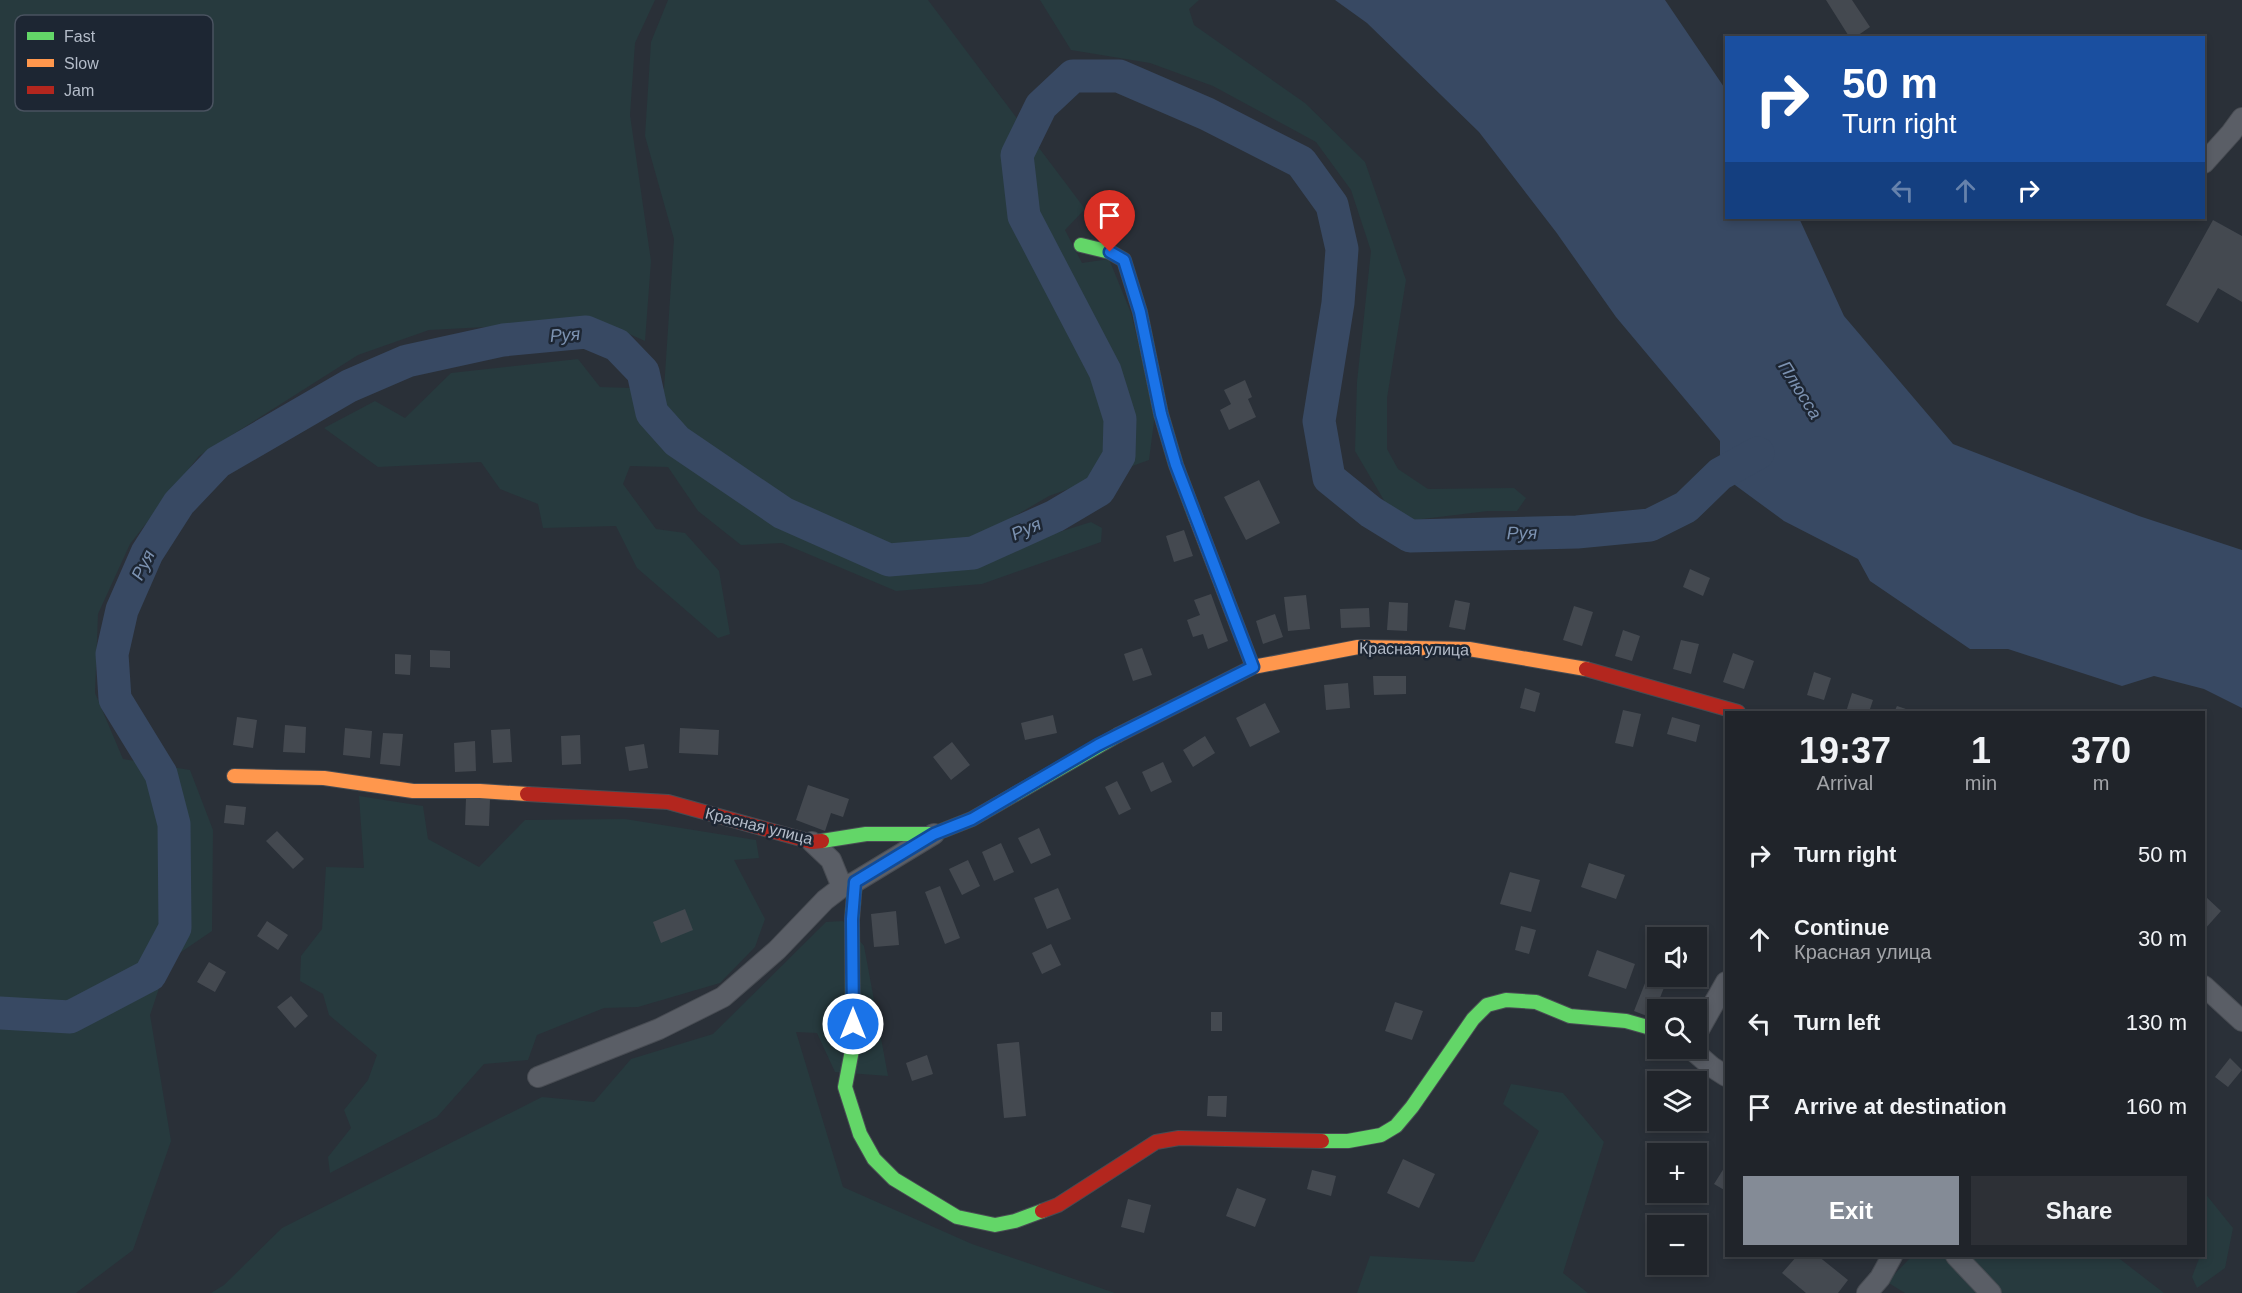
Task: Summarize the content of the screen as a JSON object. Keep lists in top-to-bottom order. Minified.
{"streets":{"street":["Красная улица"]},"water":["Руя","Плюсса"],"legend":["Fast","Slow","Jam"],"page":{"turn":["50 m","Turn right"],"eta":["19:37","Arrival","1","min","370","m"],"list":[{"name":"Turn right","value":"50 m"},{"name":"Continue","note":"Красная улица","value":"30 m"},{"name":"Turn left","value":"130 m"},{"name":"Arrive at destination","value":"160 m"}],"map_buttons":["+","−"],"buttons":["Exit","Share"]}}
